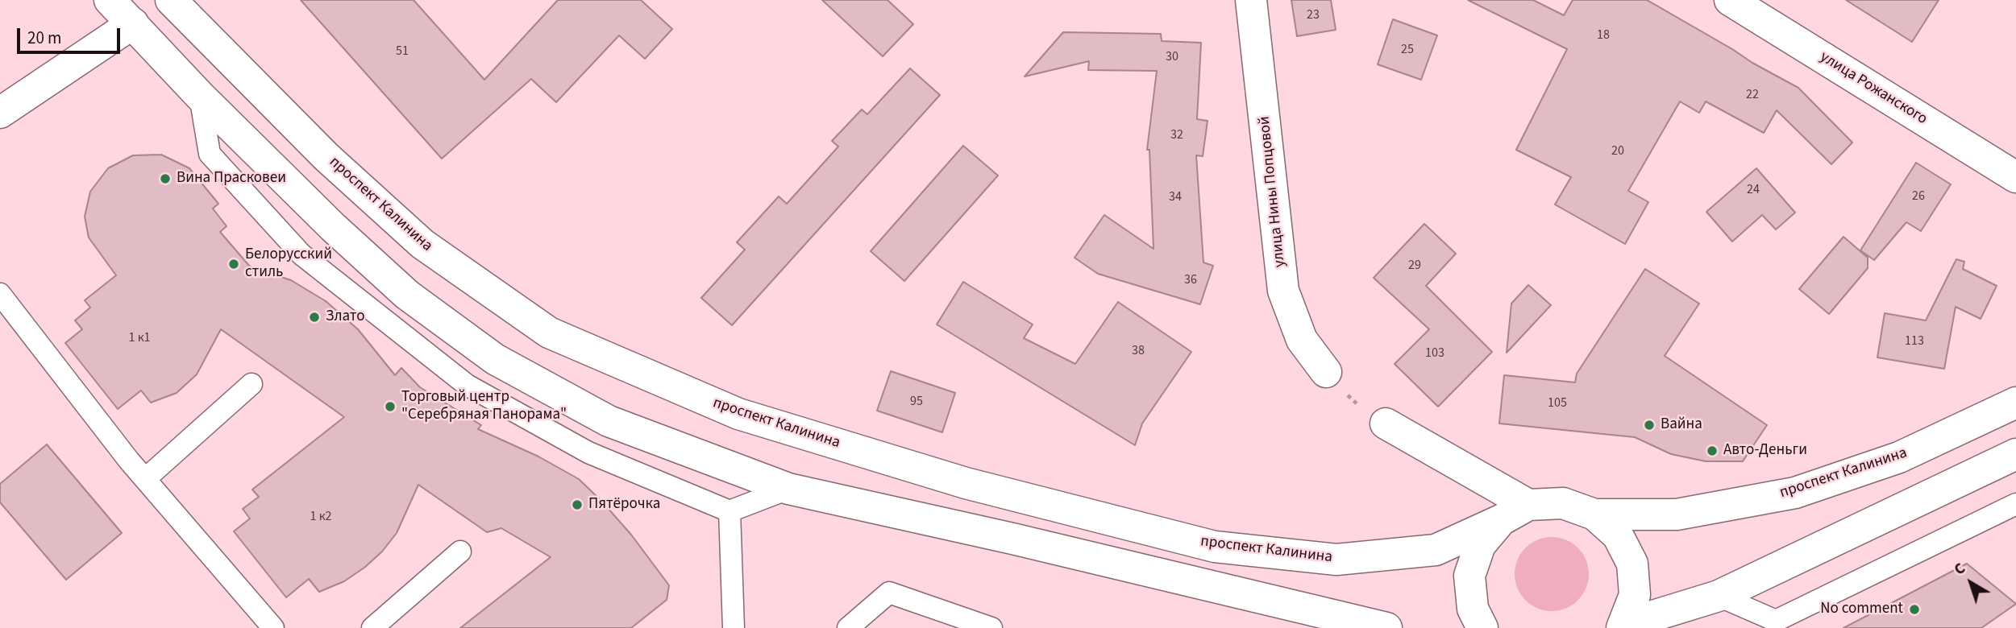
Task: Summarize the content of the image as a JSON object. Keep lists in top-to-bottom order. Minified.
{"streets":{"main road":["улица Рожанского","улица Нины Попцовой","проспект Калинина"]},"places":["Вина Прасковеи","Белорусский стиль","Злато","Торговый центр \"Серебряная Панорама\"","Вайна","Авто-Деньги","Пятёрочка","No comment"],"house_numbers":["23","18","25","51","30","22","32","20","24","26","34","29","36","1 к1","113","38","103","95","105","1 к2"],"scale_bar":"20 m","north":"top left"}
